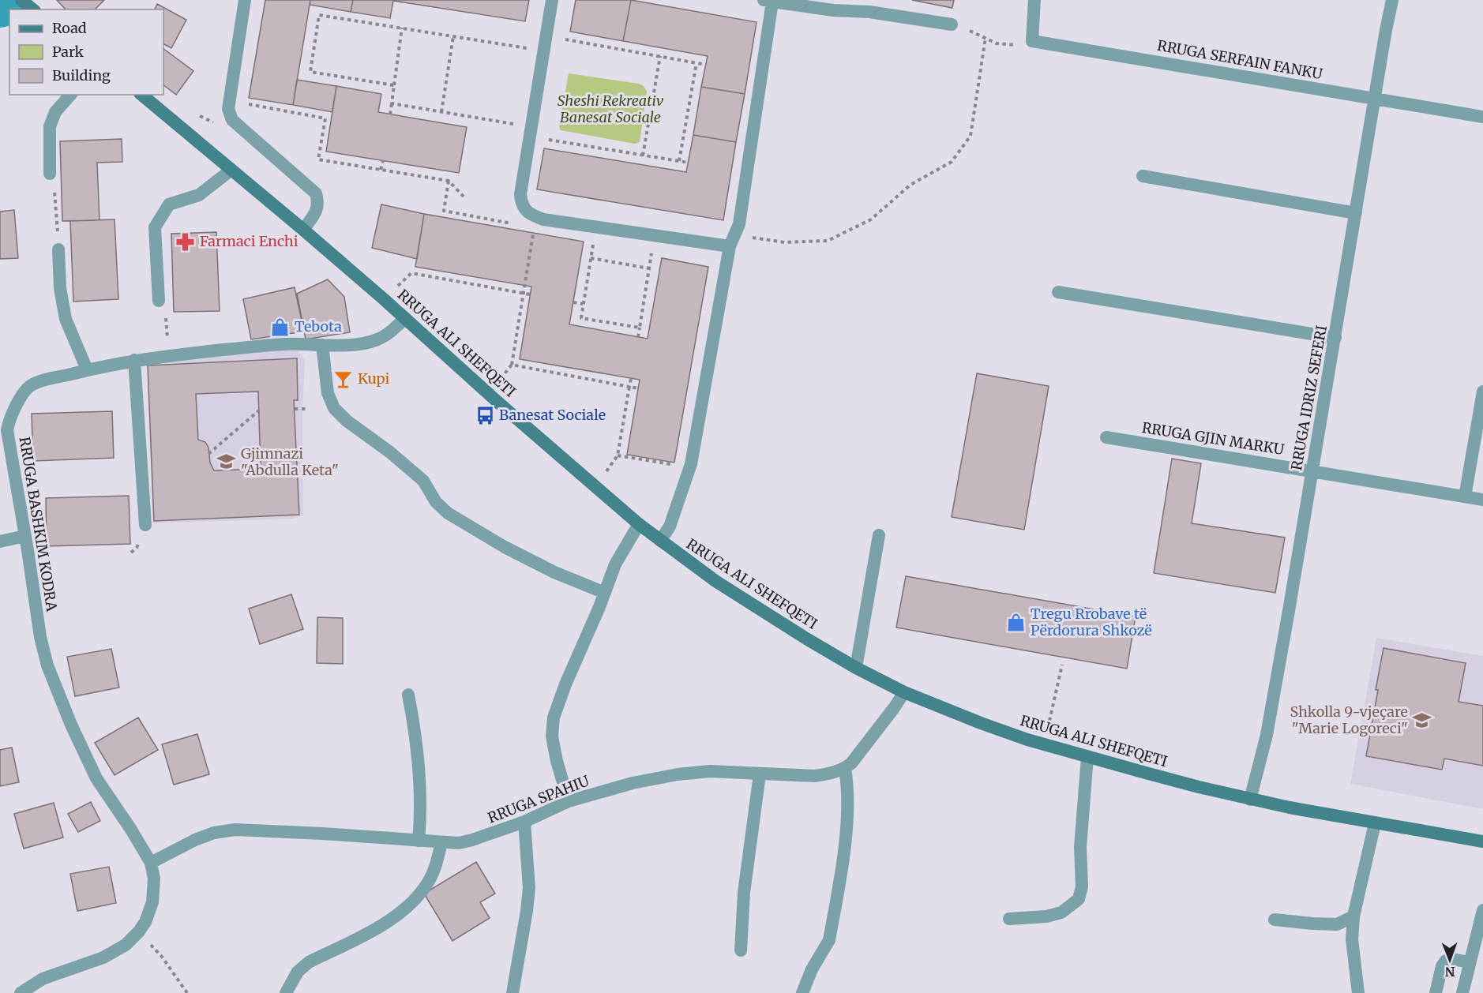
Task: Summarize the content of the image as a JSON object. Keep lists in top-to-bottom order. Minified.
{"streets":{"main road":["RRUGA ALI SHEFQETI"],"street":["RRUGA SERFAIN FANKU","RRUGA IDRIZ SEFERI","RRUGA GJIN MARKU","RRUGA BASHKIM KODRA","RRUGA SPAHIU"]},"crossings":[["RRUGA SERFAIN FANKU","RRUGA IDRIZ SEFERI"],["RRUGA ALI SHEFQETI","RRUGA IDRIZ SEFERI"],["RRUGA ALI SHEFQETI","RRUGA BASHKIM KODRA"],["RRUGA IDRIZ SEFERI","RRUGA GJIN MARKU"],["RRUGA BASHKIM KODRA","RRUGA SPAHIU"]],"parks":["Sheshi Rekreativ Banesat Sociale"],"places":{"pharmacy":["Farmaci Enchi"],"shop":["Tebota","Tregu Rrobave të Përdorura Shkozë"],"bar":["Kupi"],"bus stop":["Banesat Sociale"],"school or university":["Gjimnazi \"Abdulla Keta\"","Shkolla 9-vjeçare \"Marie Logoreci\""]},"legend":["Road","Park","Building"],"north":"bottom"}
